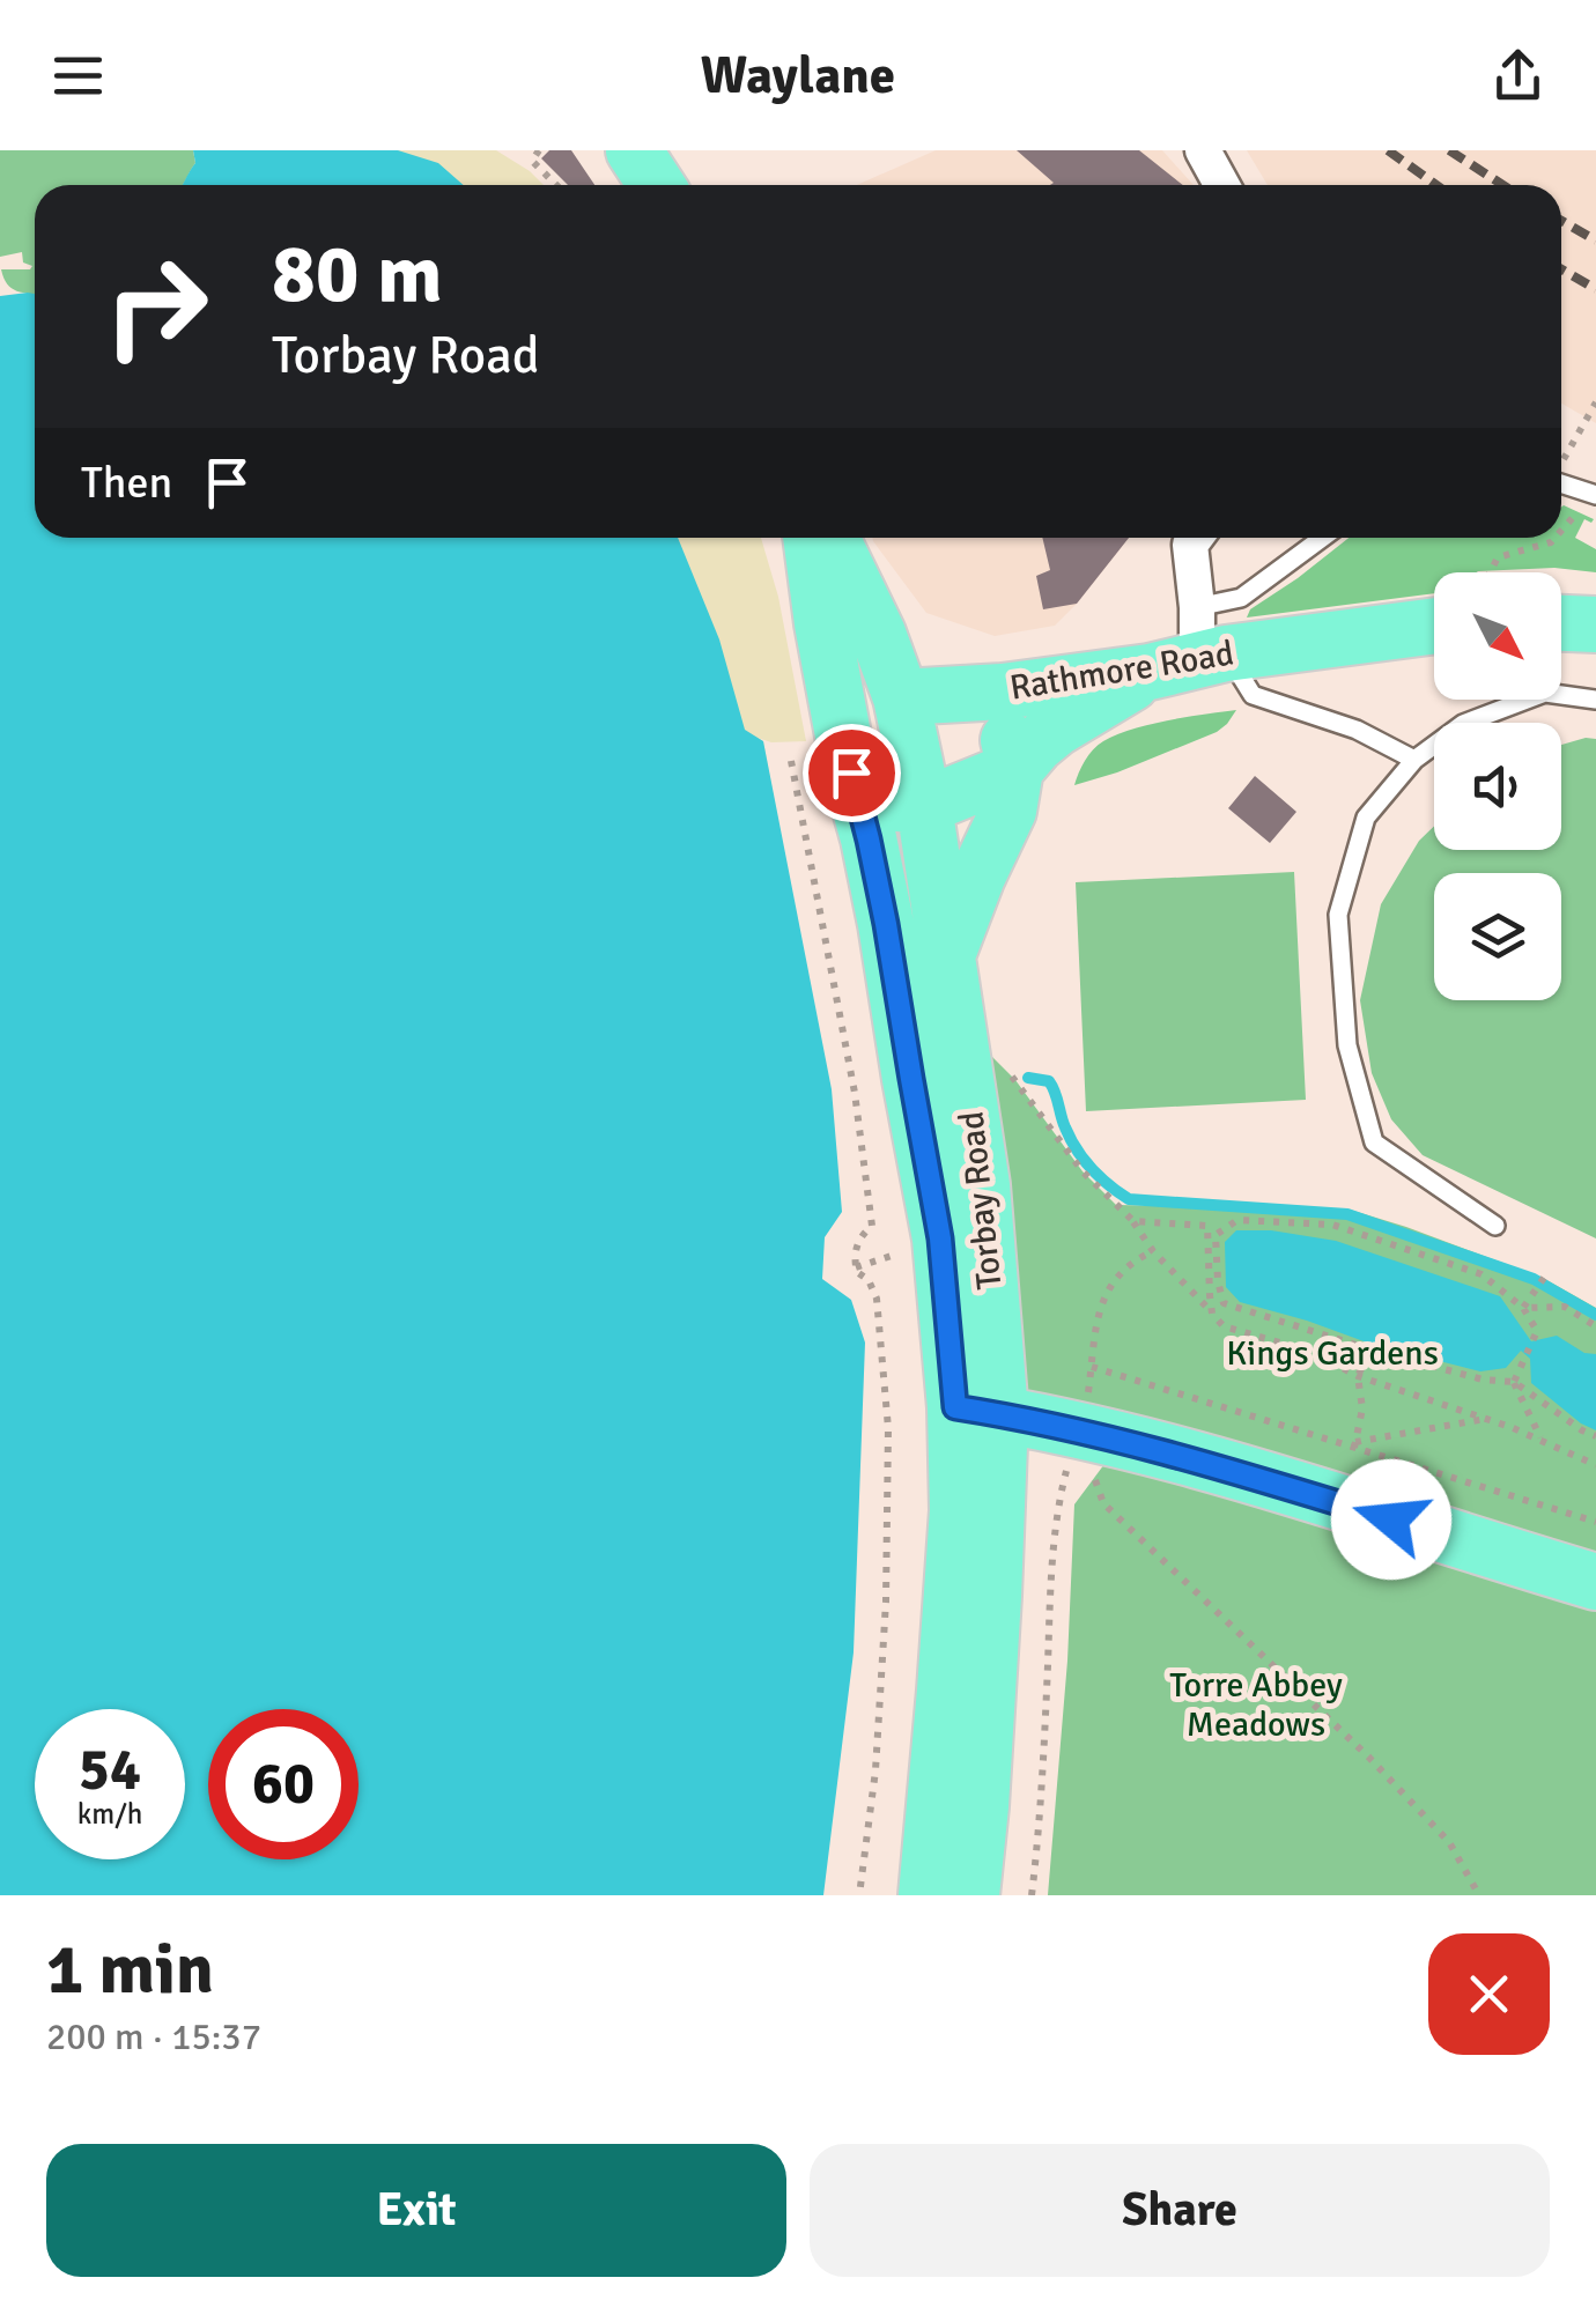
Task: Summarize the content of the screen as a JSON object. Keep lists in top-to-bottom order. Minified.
{"streets":{"main road":["Rathmore Road","Torbay Road"]},"crossings":[["Rathmore Road","Torbay Road"]],"parks":["Kings Gardens","Torre Abbey Meadows"],"north":"bottom right","page":{"header":"Waylane","turn":["80 m","Torbay Road"],"then":"Then","speed":"54 km/h","limit":"60","heading":["1 min","200 m · 15:37"],"buttons":["Exit","Share"]}}
